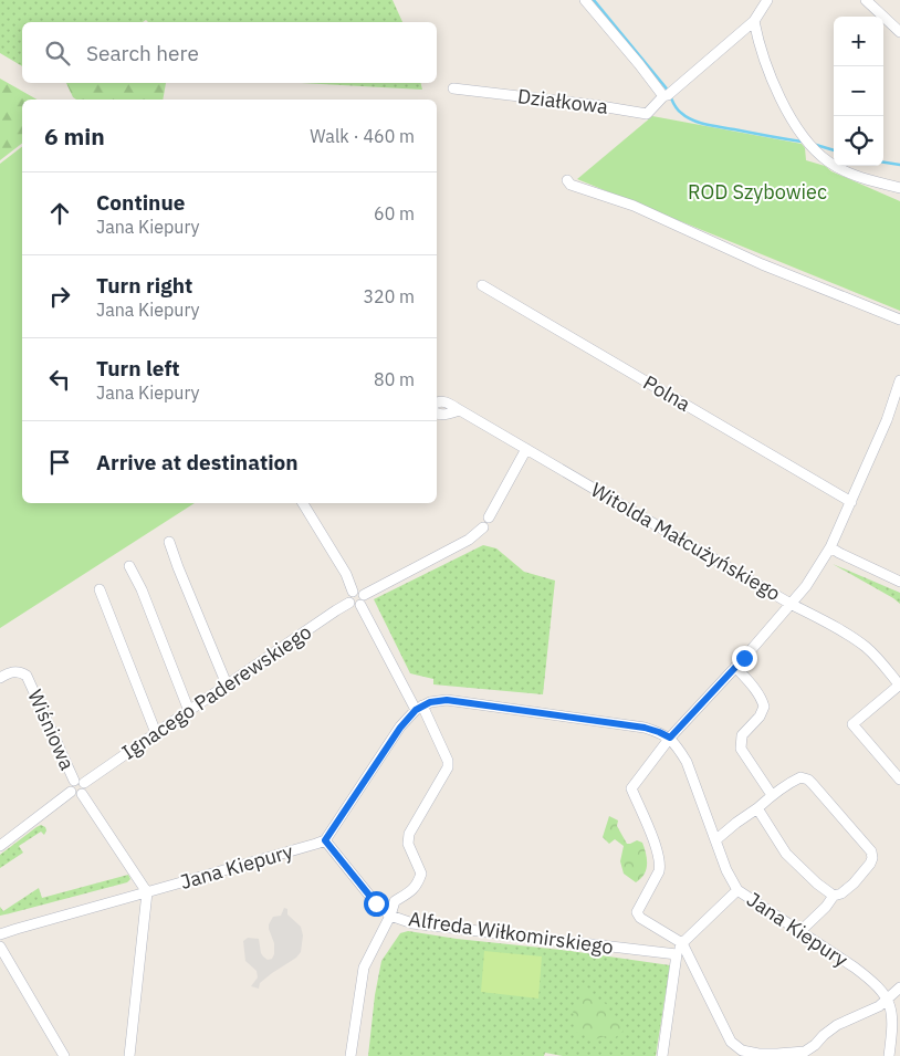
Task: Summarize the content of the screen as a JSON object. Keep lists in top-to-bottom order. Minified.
{"streets":{"street":["Działkowa","Polna","Witolda Małcużyńskiego","Ignacego Paderewskiego","Wiśniowa","Jana Kiepury","Alfreda Wiłkomirskiego"]},"crossings":[["Ignacego Paderewskiego","Wiśniowa"],["Wiśniowa","Jana Kiepury"]],"parks":["ROD Szybowiec"],"page":{"map_buttons":["+","−"],"search":"Search here","heading":["6 min","Walk · 460 m"],"list":[["Continue","Jana Kiepury","60 m"],["Turn right","Jana Kiepury","320 m"],["Turn left","Jana Kiepury","80 m"],"Arrive at destination"]}}
